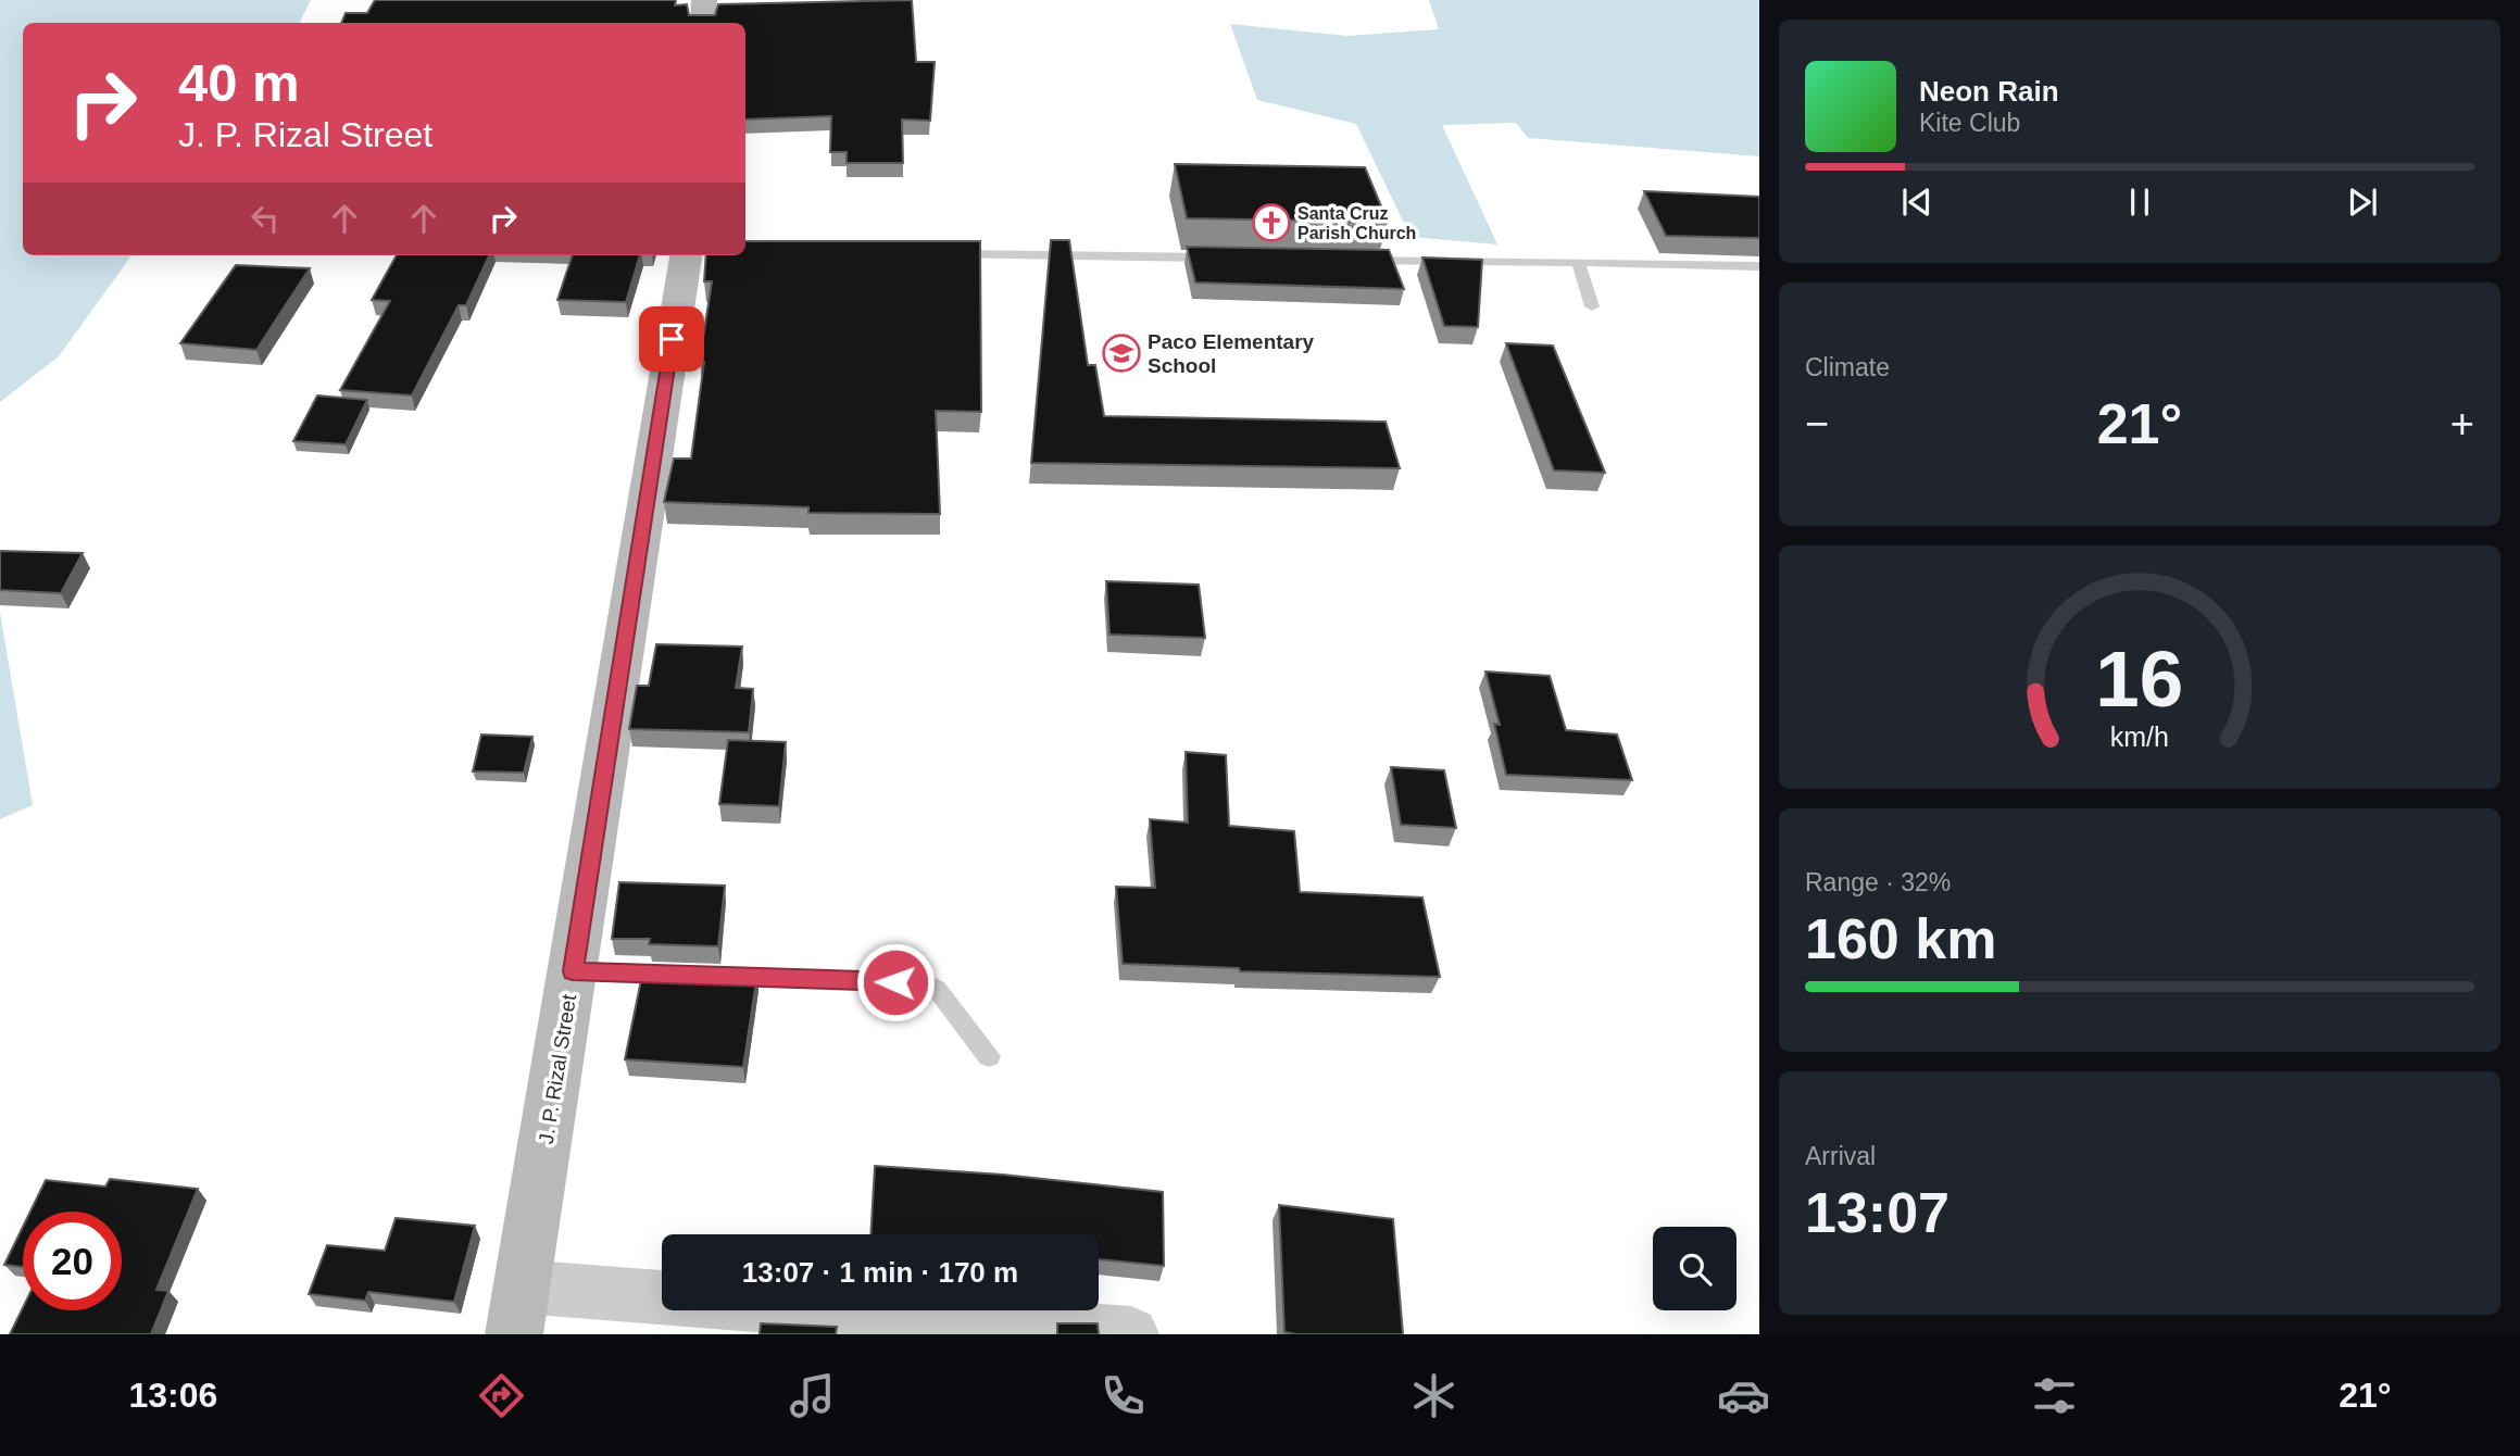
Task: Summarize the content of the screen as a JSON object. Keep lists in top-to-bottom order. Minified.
{"streets":{"main road":["J. P. Rizal Street"]},"places":{"church":["Santa Cruz Parish Church"],"school or university":["Paco Elementary School"]},"page":{"turn":["40 m","J. P. Rizal Street"],"song":["Neon Rain","Kite Club"],"tile":["Climate",["Range · 32%","160 km"],["Arrival","13:07"]],"heat":["−","21°","+"],"limit":"20","trip":"13:07 · 1 min · 170 m","tabs":["13:06","21°"],"gauge":["16","km/h"]}}
